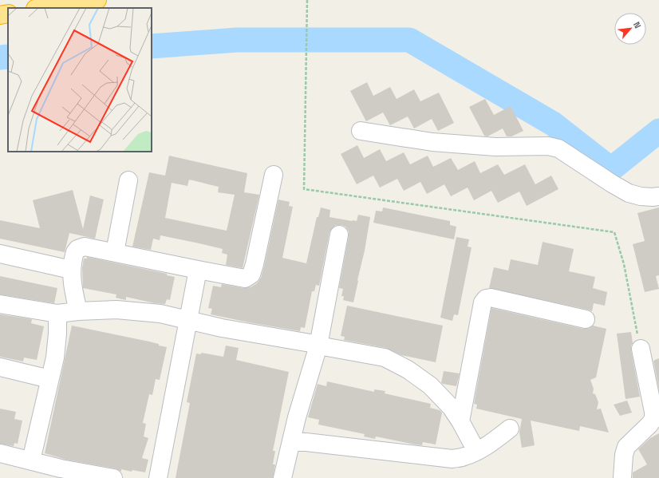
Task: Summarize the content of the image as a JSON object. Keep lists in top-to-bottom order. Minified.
{"north":"top right"}
